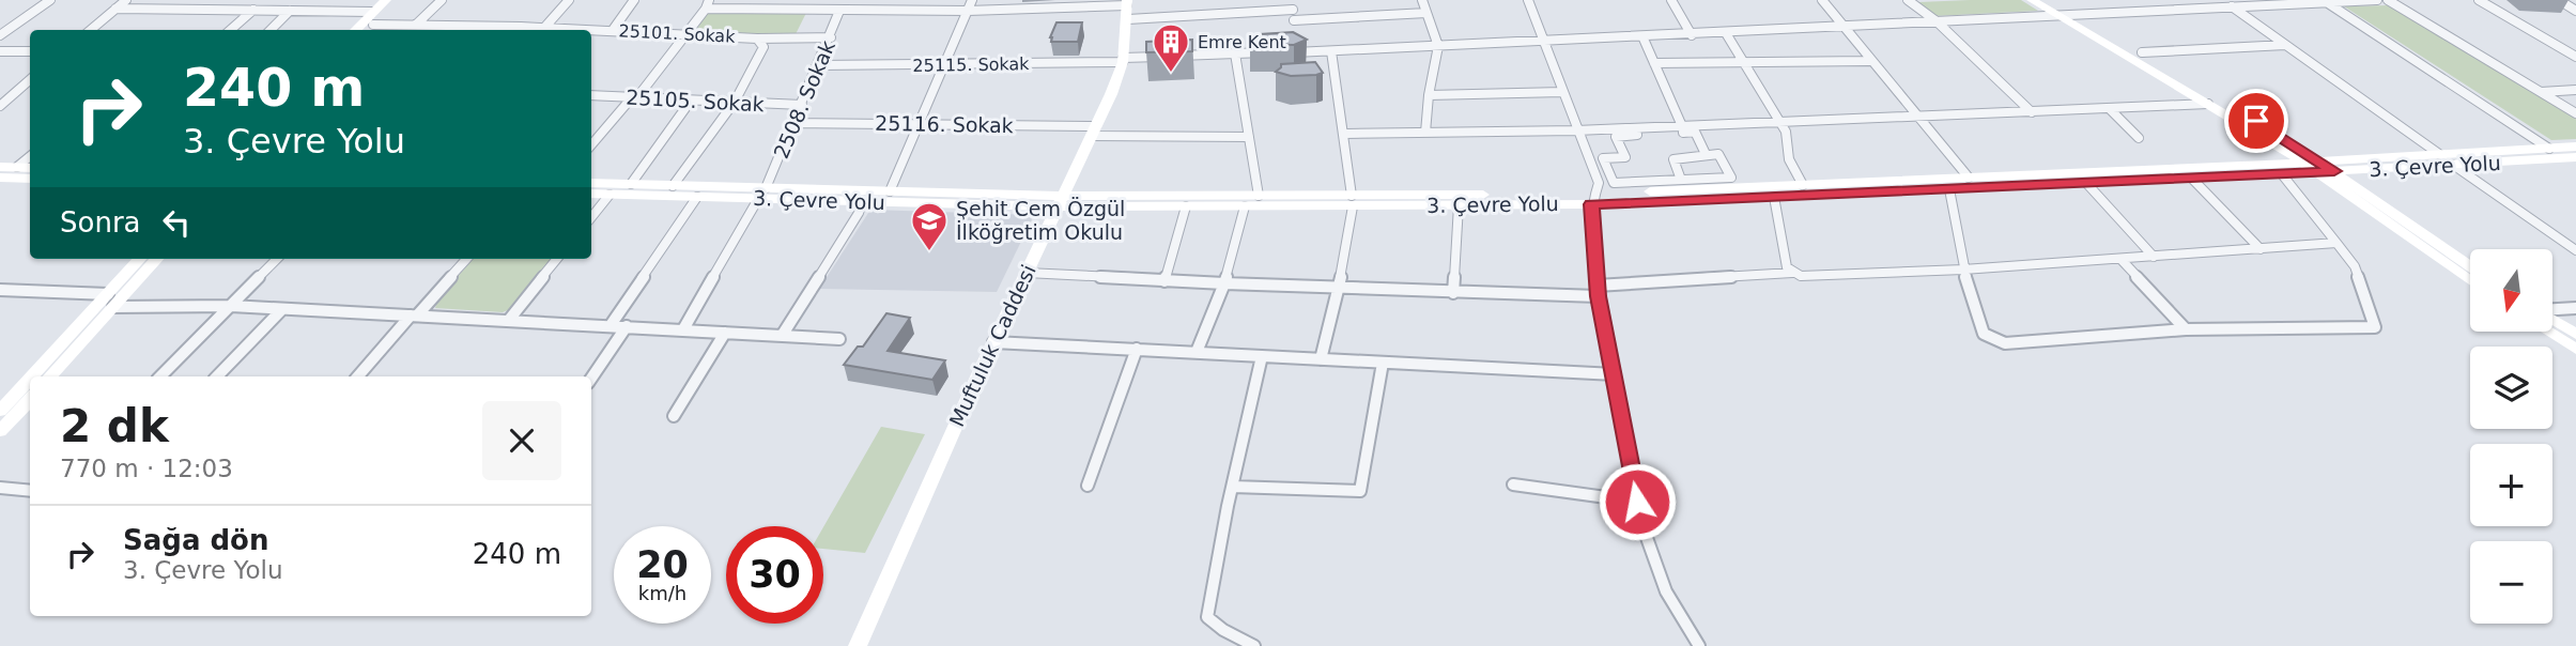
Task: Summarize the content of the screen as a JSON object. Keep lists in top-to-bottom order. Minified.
{"streets":{"main road":["3. Çevre Yolu","Muftuluk Caddesi"],"street":["25101. Sokak","25115. Sokak","2508. Sokak","25105. Sokak","25116. Sokak"]},"crossings":[["25101. Sokak","25105. Sokak"],["25101. Sokak","3. Çevre Yolu"],["25115. Sokak","2508. Sokak"],["25115. Sokak","Muftuluk Caddesi"],["2508. Sokak","25105. Sokak"],["2508. Sokak","25116. Sokak"],["2508. Sokak","3. Çevre Yolu"],["25116. Sokak","Muftuluk Caddesi"],["3. Çevre Yolu","Muftuluk Caddesi"]],"places":{"building":["Emre Kent"],"school or university":["Şehit Cem Özgül İlköğretim Okulu"]},"north":"bottom","page":{"turn":["240 m","3. Çevre Yolu"],"then":"Sonra","map_buttons":["+","−"],"heading":["2 dk","770 m · 12:03"],"list":[{"name":"Sağa dön","note":"3. Çevre Yolu","value":"240 m"}],"speed":"20 km/h","limit":"30"}}
